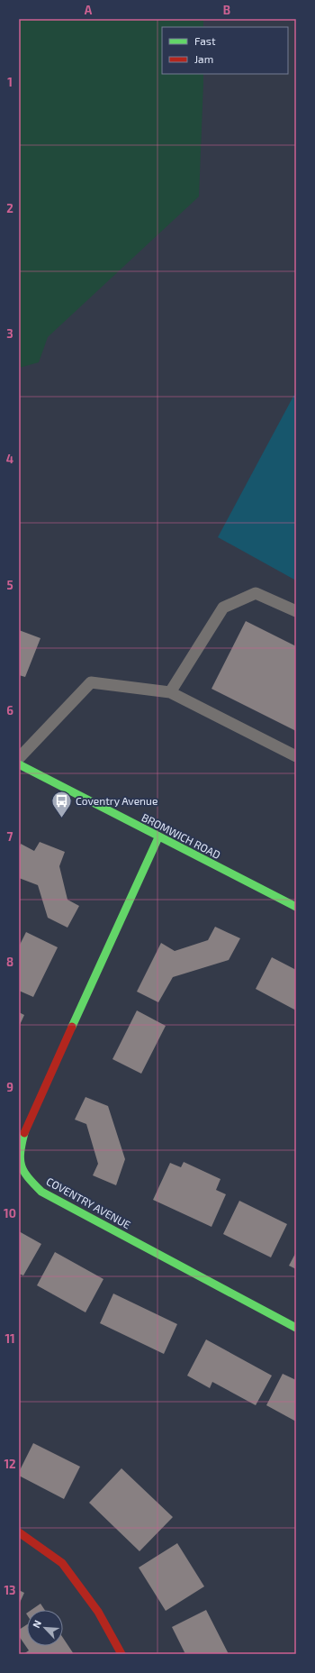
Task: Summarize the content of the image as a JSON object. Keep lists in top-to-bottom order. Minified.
{"streets":{"street":["BROMWICH ROAD","COVENTRY AVENUE"]},"crossings":[["BROMWICH ROAD","COVENTRY AVENUE"]],"places":{"bus stop":["Coventry Avenue"]},"legend":["Fast","Jam"],"north":"top left","grid":{"columns":["A","B"],"rows":["1","2","3","4","5","6","7","8","9","10","11","12","13"]}}
